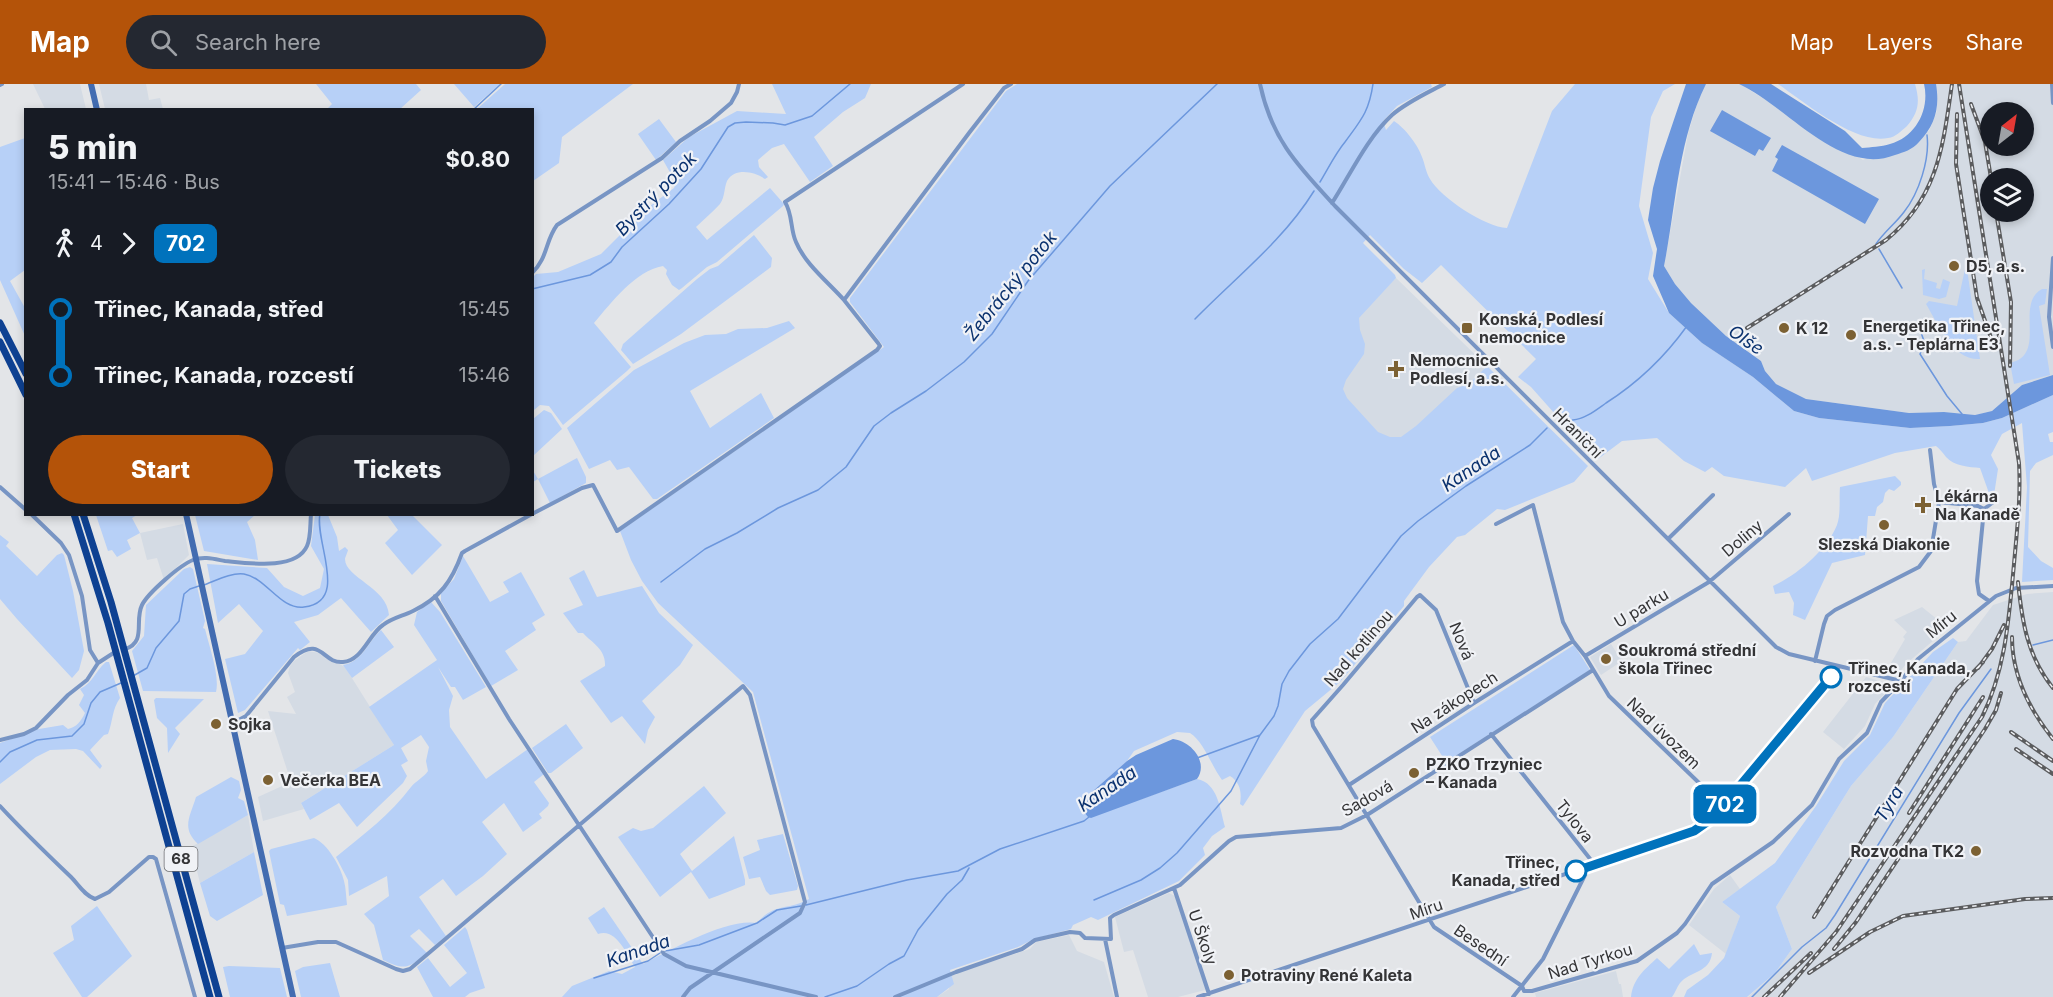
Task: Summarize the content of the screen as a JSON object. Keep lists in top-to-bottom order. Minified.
{"streets":{"highway":["68"],"street":["Hraniční","Doliny","U parku","Míru","Nová","Nad kotlinou","Na zákopech","Nad úvozem","Sadová","Tylova","U Školy","Besední","Nad Tyrkou"]},"crossings":[["Hraniční","Doliny"],["Hraniční","U parku"],["Hraniční","Míru"],["Doliny","U parku"],["U parku","Nad úvozem"],["Míru","Nad úvozem"],["Míru","Tylova"],["Míru","U Školy"],["Míru","Besední"],["Míru","Nad Tyrkou"],["Nová","Nad kotlinou"],["Nová","Na zákopech"],["Nad kotlinou","Besední"],["Na zákopech","Nad úvozem"],["Na zákopech","Besední"],["Nad úvozem","Sadová"],["Sadová","Tylova"],["Sadová","U Školy"],["Sadová","Besední"],["Besední","Nad Tyrkou"]],"water":["Bystrý potok","Žebrácký potok","Olše","Kanada","Tyra"],"places":{"other":["D5, a.s.","K 12","Energetika Třinec, a.s. - Teplárna E3","Slezská Diakonie","Soukromá střední škola Třinec","Třinec, Kanada, rozcestí","Sojka","PZKO Trzyniec – Kanada","Večerka BEA","Rozvodna TK2","Třinec, Kanada, střed","Potraviny René Kaleta"],"transit":["Konská, Podlesí nemocnice"],"health":["Nemocnice Podlesí, a.s.","Lékárna Na Kanadě"]},"lines":["bus line 702"],"north":"top right","page":{"header":"Map","search":"Search here","nav":["Map","Layers","Share"],"on_map":"702","heading":["5 min","15:41 – 15:46 · Bus","$0.80"],"legs":["4","702"],"list":[{"name":"Třinec, Kanada, střed","value":"15:45"},{"name":"Třinec, Kanada, rozcestí","value":"15:46"}],"buttons":["Start","Tickets"]}}
